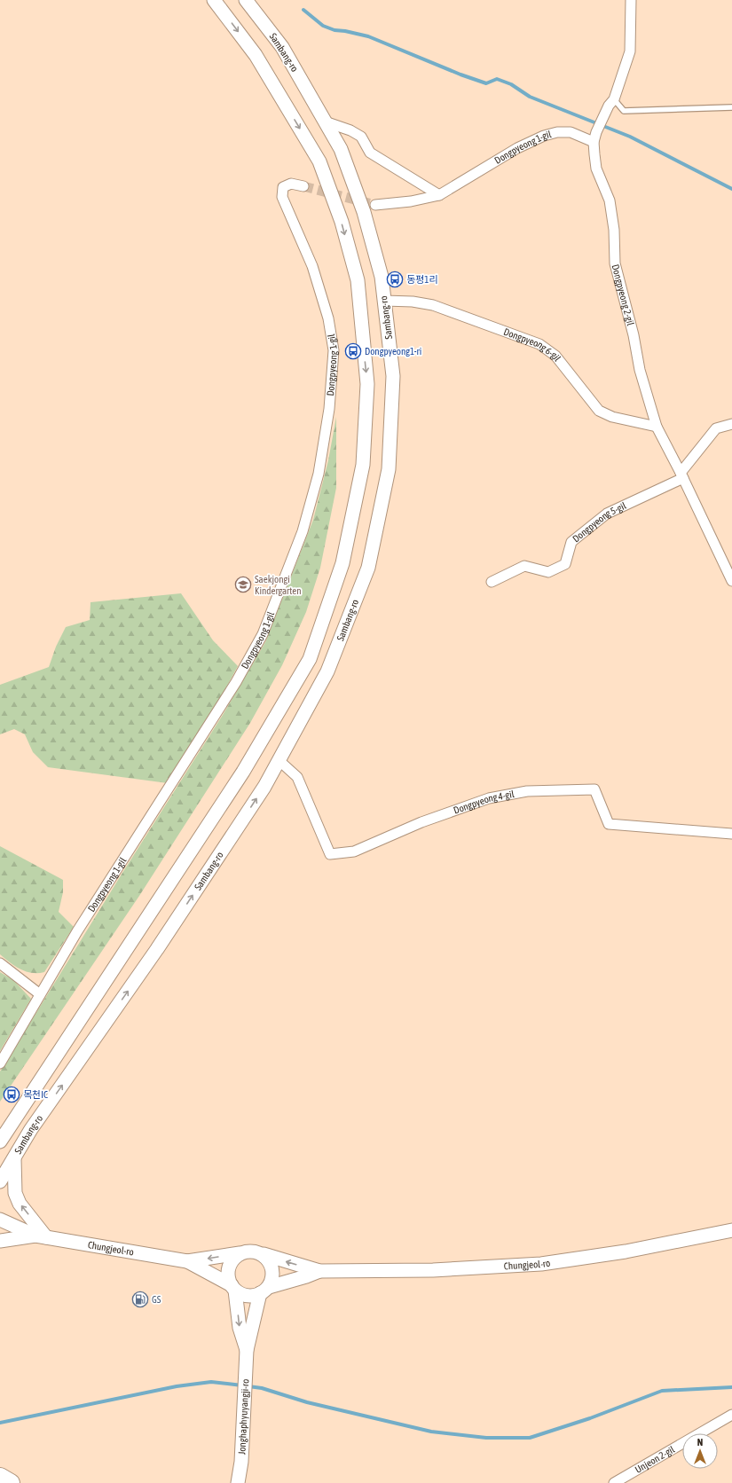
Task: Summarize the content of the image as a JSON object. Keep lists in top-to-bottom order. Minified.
{"streets":{"street":["Sambang-ro","Dongpyeong 1-gil","Dongpyeong 2-gil","Dongpyeong 6-gil","Dongpyeong 5-gil","Dongpyeong 4-gil","Chungjeol-ro","Jonghaphyuyangji-ro","Unjeon 2-gil"]},"crossings":[["Sambang-ro","Dongpyeong 6-gil"],["Sambang-ro","Dongpyeong 4-gil"],["Dongpyeong 1-gil","Dongpyeong 2-gil"],["Dongpyeong 2-gil","Dongpyeong 6-gil"],["Dongpyeong 2-gil","Dongpyeong 5-gil"],["Chungjeol-ro","Jonghaphyuyangji-ro"]],"one_way":["Sambang-ro"],"places":{"bus stop":["동평1리","Dongpyeong1-ri","목천IC"],"school or university":["Saekjongi Kindergarten"],"fuel station":["GS"]},"north":"top"}
